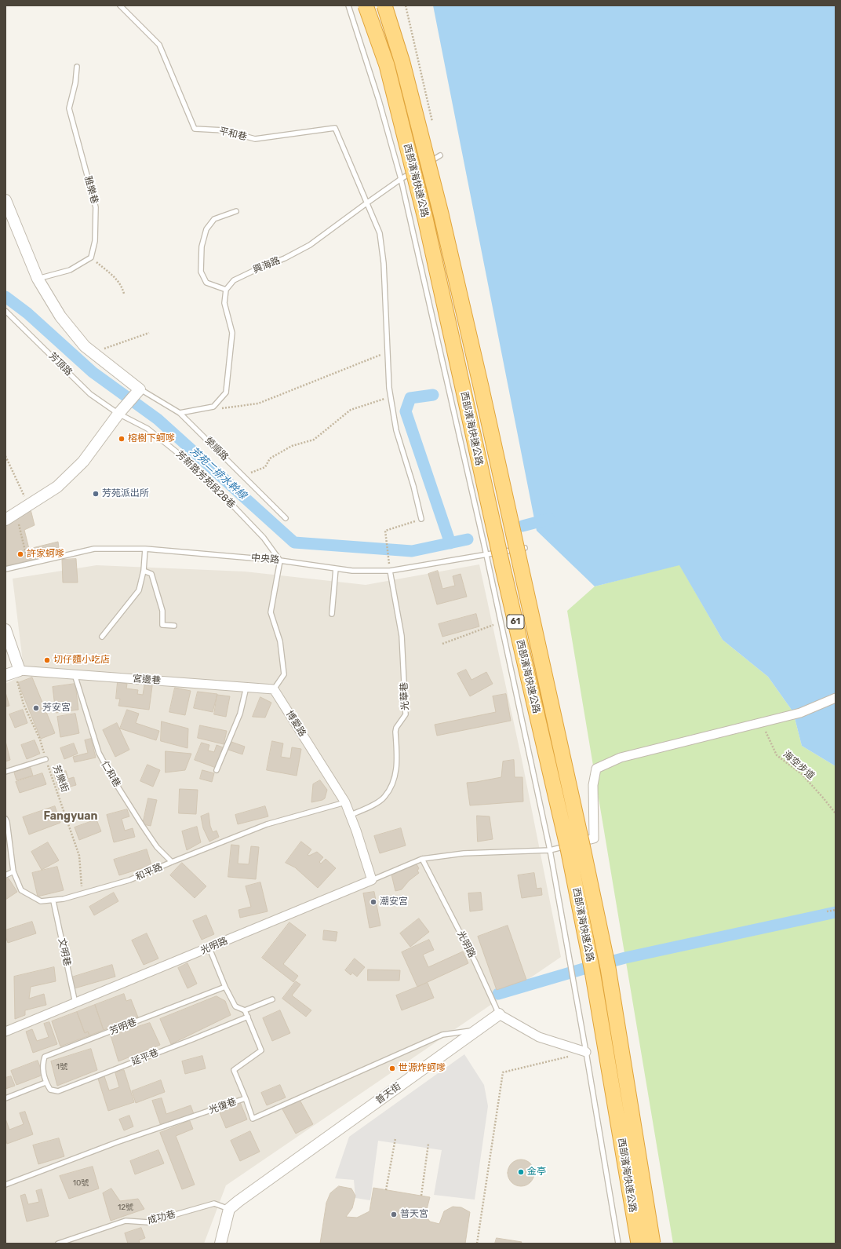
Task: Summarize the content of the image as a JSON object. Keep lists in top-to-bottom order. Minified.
{"streets":{"highway":["西部濱海快速公路","61"],"street":["宮邊巷","博愛路","光明路","普天街"],"lane":["平和巷","雅樂巷","興海路","芳頂路","榮順路","芳新路芳苑段28巷","中央路","光華巷","仁和巷","和平路","文明巷","芳明巷","延平巷","光復巷","成功巷"],"path":["海空步道","芳樂街"]},"crossings":[["平和巷","興海路"],["芳頂路","芳新路芳苑段28巷"],["芳新路芳苑段28巷","中央路"],["中央路","光華巷"],["宮邊巷","博愛路"],["宮邊巷","仁和巷"],["宮邊巷","芳樂街"],["光華巷","博愛路"],["博愛路","和平路"],["博愛路","光明路"],["仁和巷","和平路"],["芳樂街","和平路"],["和平路","文明巷"],["光明路","文明巷"],["光明路","普天街"],["芳明巷","延平巷"],["普天街","光復巷"],["普天街","成功巷"]],"districts":["Fangyuan"],"water":["芳苑二排水幹線"],"places":["榕樹下蚵嗲","芳苑派出所","許家蚵嗲","切仔麵小吃店","芳安宮","潮安宮","世源炸蚵嗲","金亭","普天宮"],"house_numbers":["1號","10號","12號"]}
